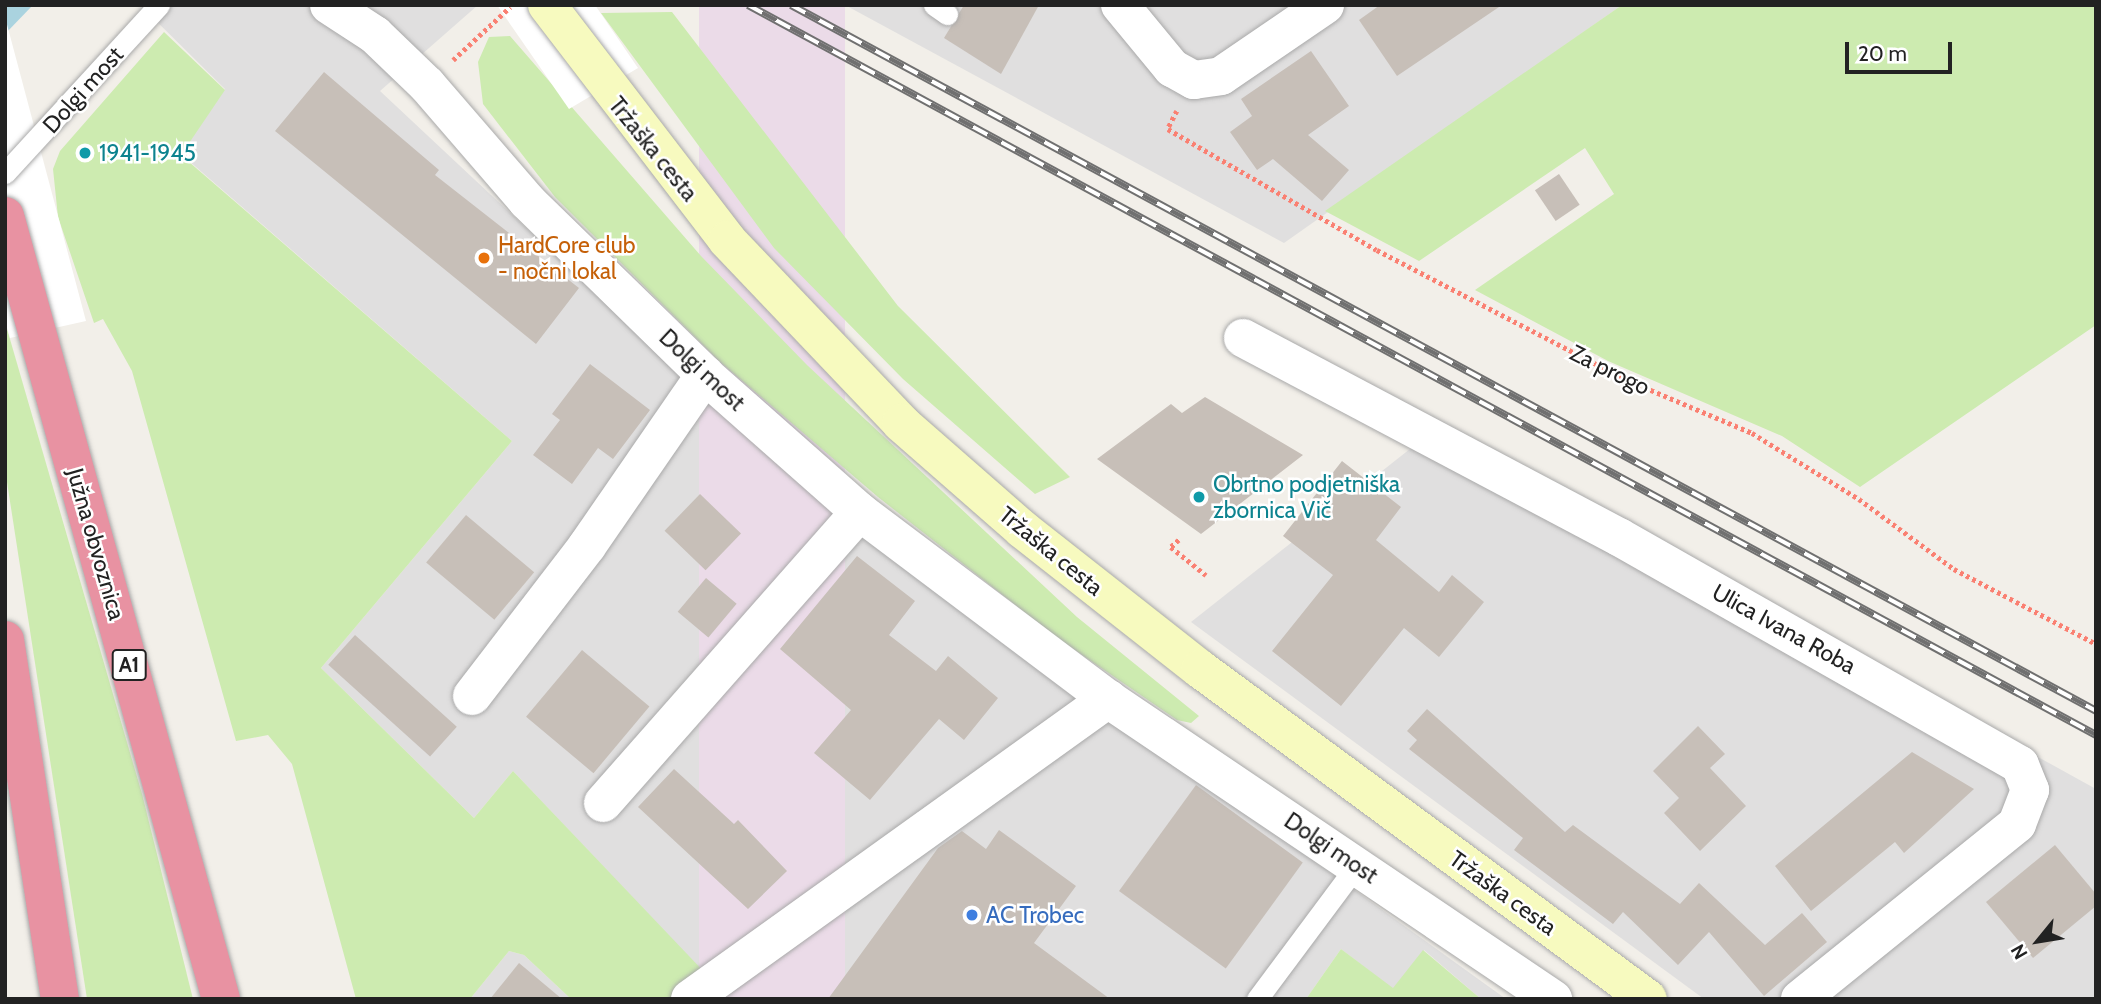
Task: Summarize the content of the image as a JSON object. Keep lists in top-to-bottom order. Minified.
{"streets":{"highway":["Južna obvoznica","A1"],"main road":["Tržaška cesta"],"street":["Dolgi most","Ulica Ivana Roba"],"path":["Za progo"]},"places":["1941-1945","HardCore club - nočni lokal","Obrtno podjetniška zbornica Vič","AC Trobec"],"scale_bar":"20 m","north":"bottom left"}
